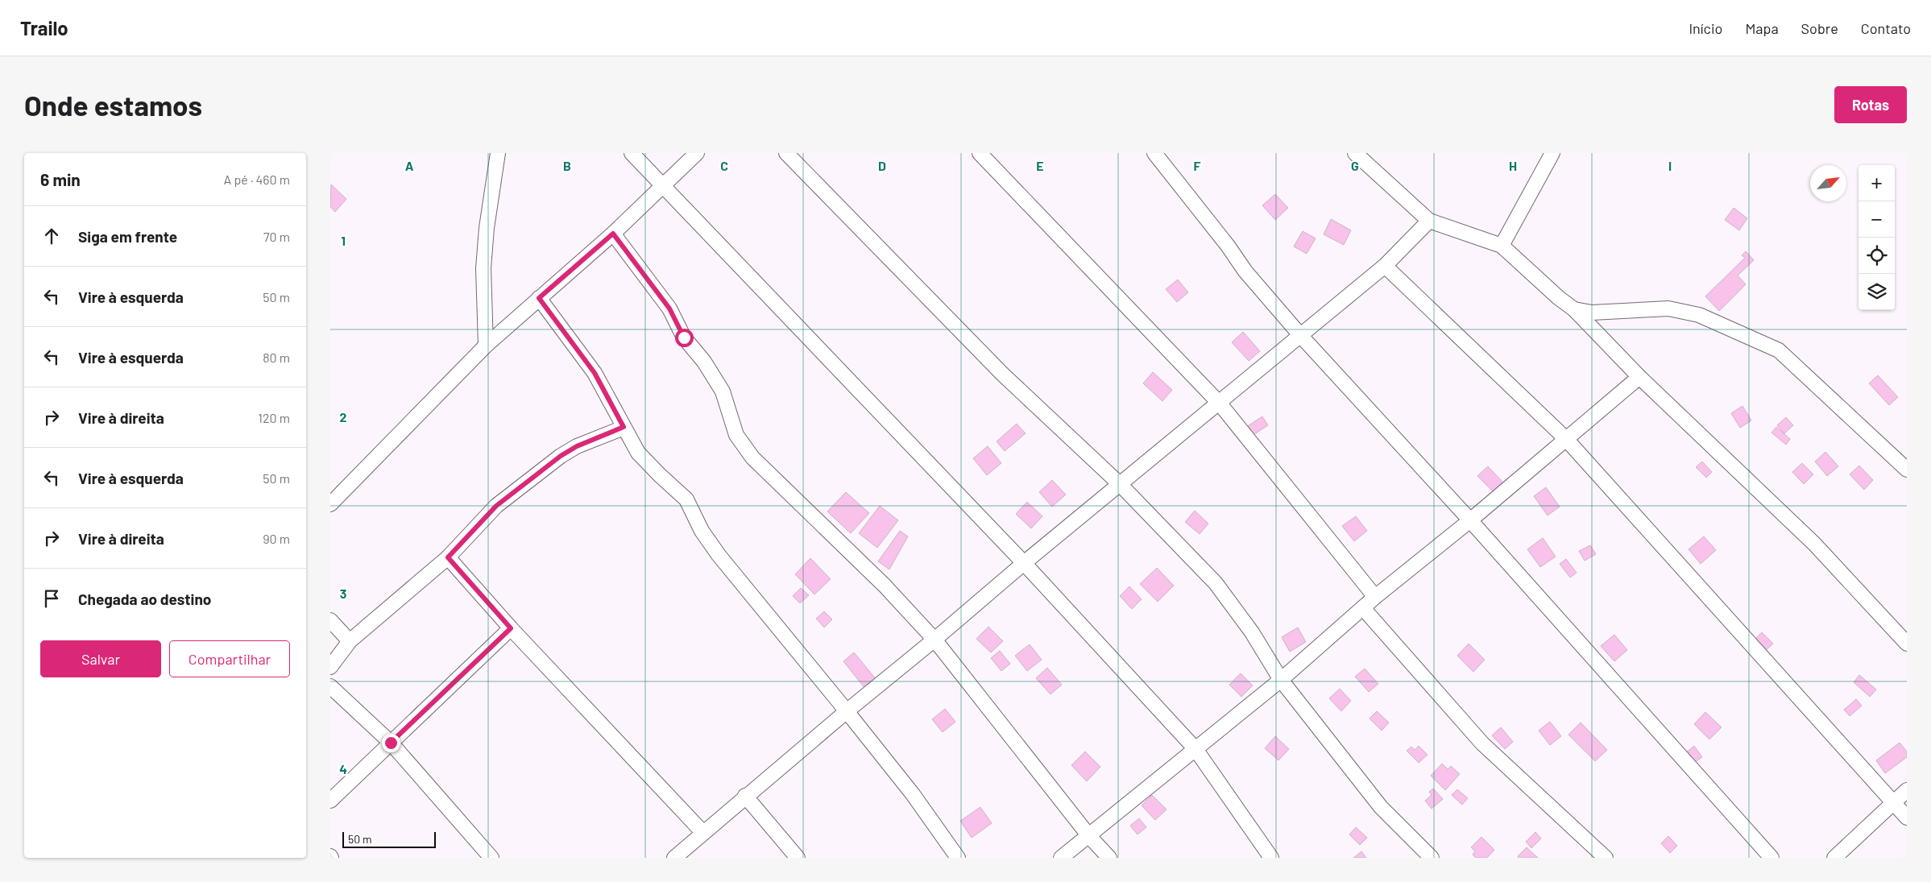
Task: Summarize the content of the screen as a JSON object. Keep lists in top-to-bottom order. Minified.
{"scale_bar":"50 m","north":"top right","page":{"header":"Trailo","nav":["Início","Mapa","Sobre","Contato"],"buttons":["Rotas",["Salvar","Compartilhar"]],"title":"Onde estamos","heading":["6 min","A pé · 460 m"],"map_buttons":["+","−"],"list":[["Siga em frente","70 m"],["Vire à esquerda","50 m"],["Vire à esquerda","80 m"],["Vire à direita","120 m"],["Vire à esquerda","50 m"],["Vire à direita","90 m"],"Chegada ao destino"],"scale":"50 m"},"grid":{"columns":["A","B","C","D","E","F","G","H","I"],"rows":["1","2","3","4"]}}
